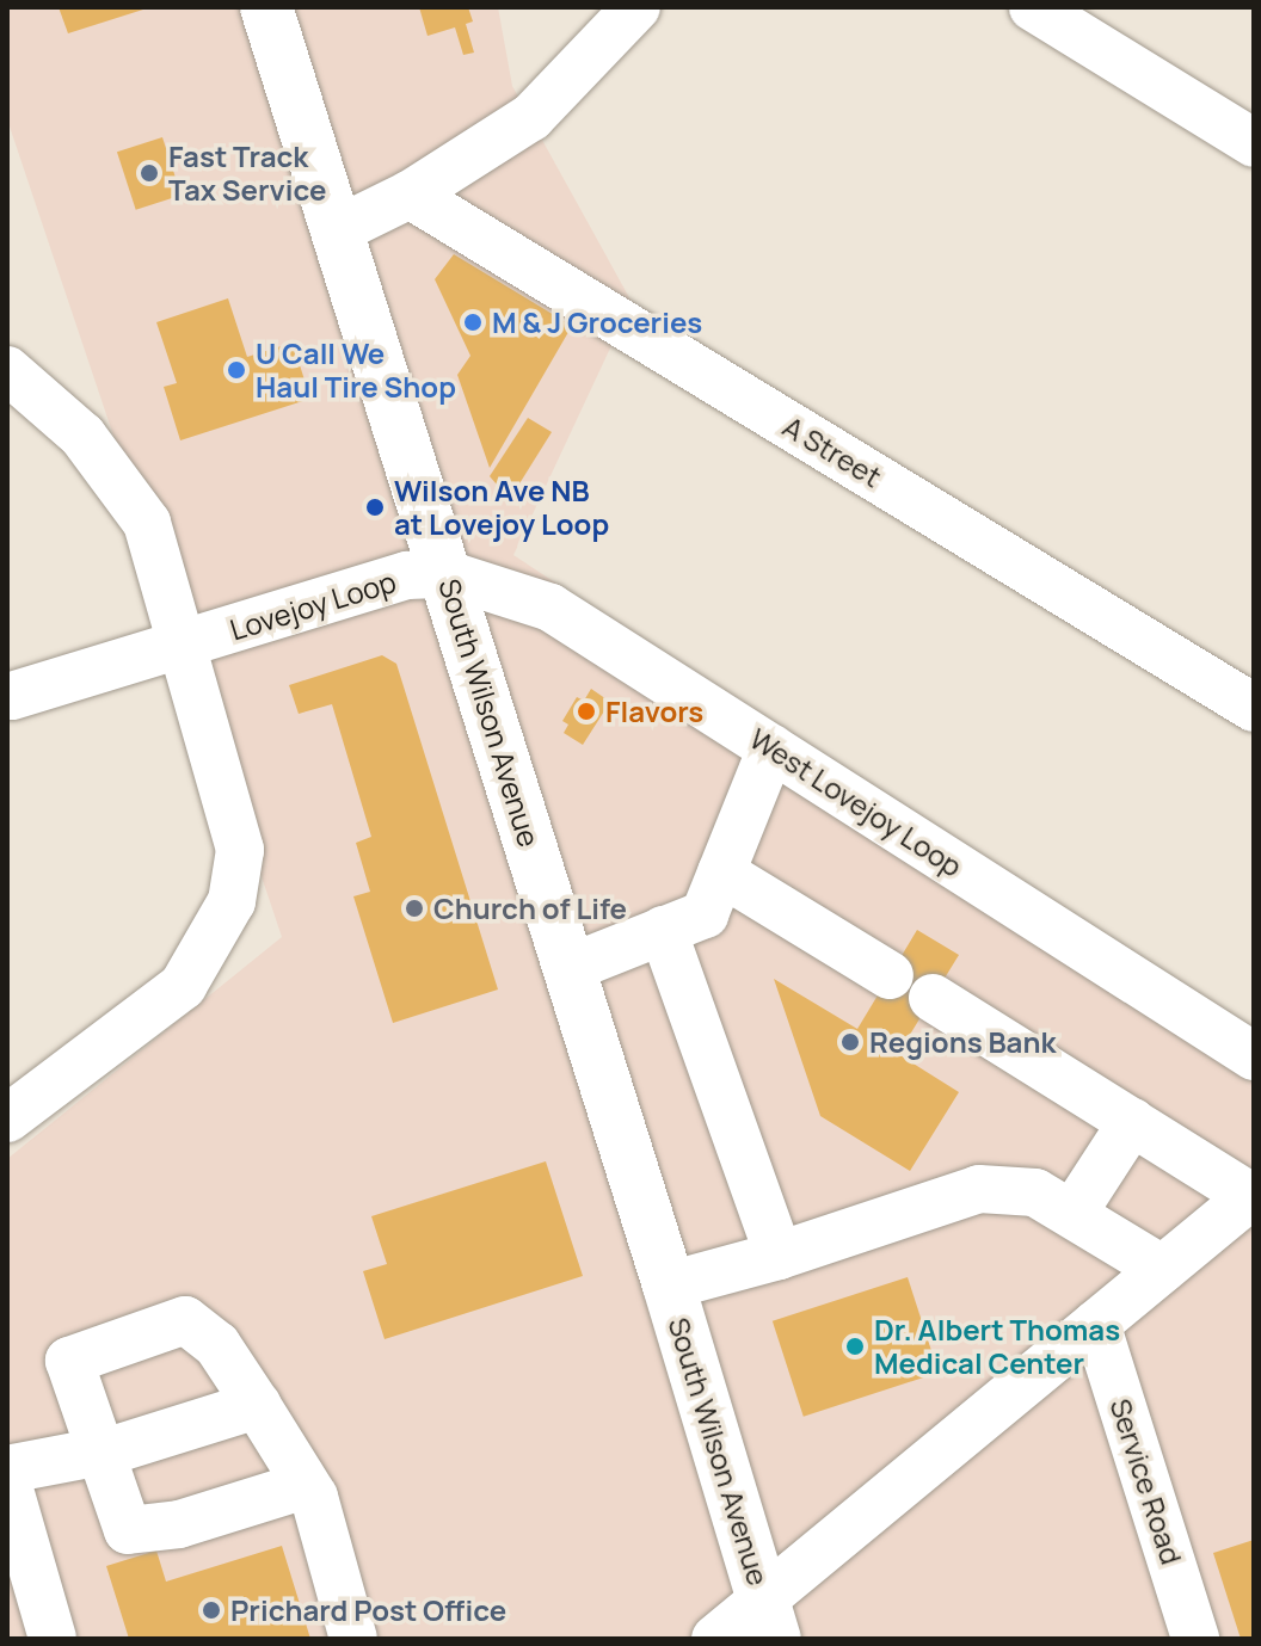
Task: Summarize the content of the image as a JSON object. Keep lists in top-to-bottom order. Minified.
{"streets":{"main road":["South Wilson Avenue"],"street":["A Street","Lovejoy Loop","West Lovejoy Loop","Service Road"]},"crossings":[["Lovejoy Loop","South Wilson Avenue"],["Lovejoy Loop","West Lovejoy Loop"],["South Wilson Avenue","West Lovejoy Loop"]],"places":["Fast Track Tax Service","M & J Groceries","U Call We Haul Tire Shop","Wilson Ave NB at Lovejoy Loop","Flavors","Church of Life","Regions Bank","Dr. Albert Thomas Medical Center","Prichard Post Office"]}
